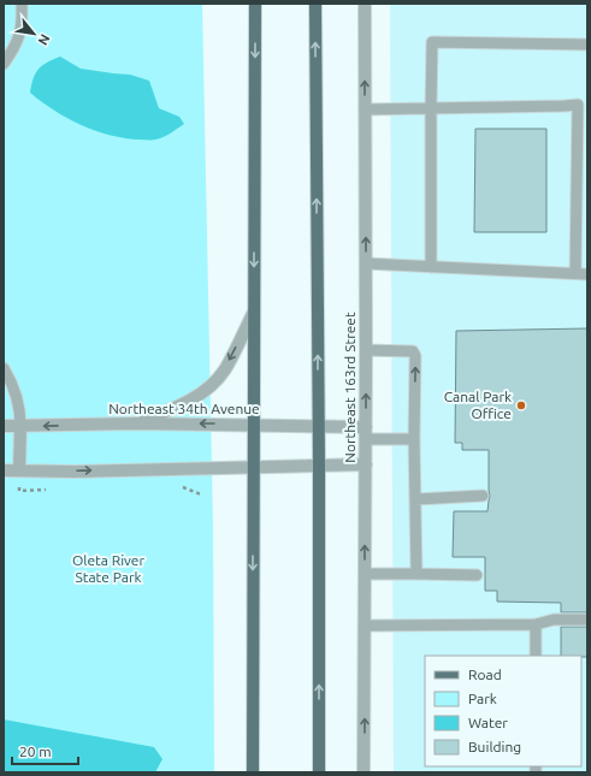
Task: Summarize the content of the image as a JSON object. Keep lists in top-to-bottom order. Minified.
{"streets":{"street":["Northeast 163rd Street","Northeast 34th Avenue"]},"crossings":[["Northeast 163rd Street","Northeast 34th Avenue"]],"one_way":["Northeast 163rd Street"],"parks":["Oleta River State Park"],"places":["Canal Park Office"],"legend":["Road","Park","Water","Building"],"scale_bar":"20 m","north":"bottom right"}
